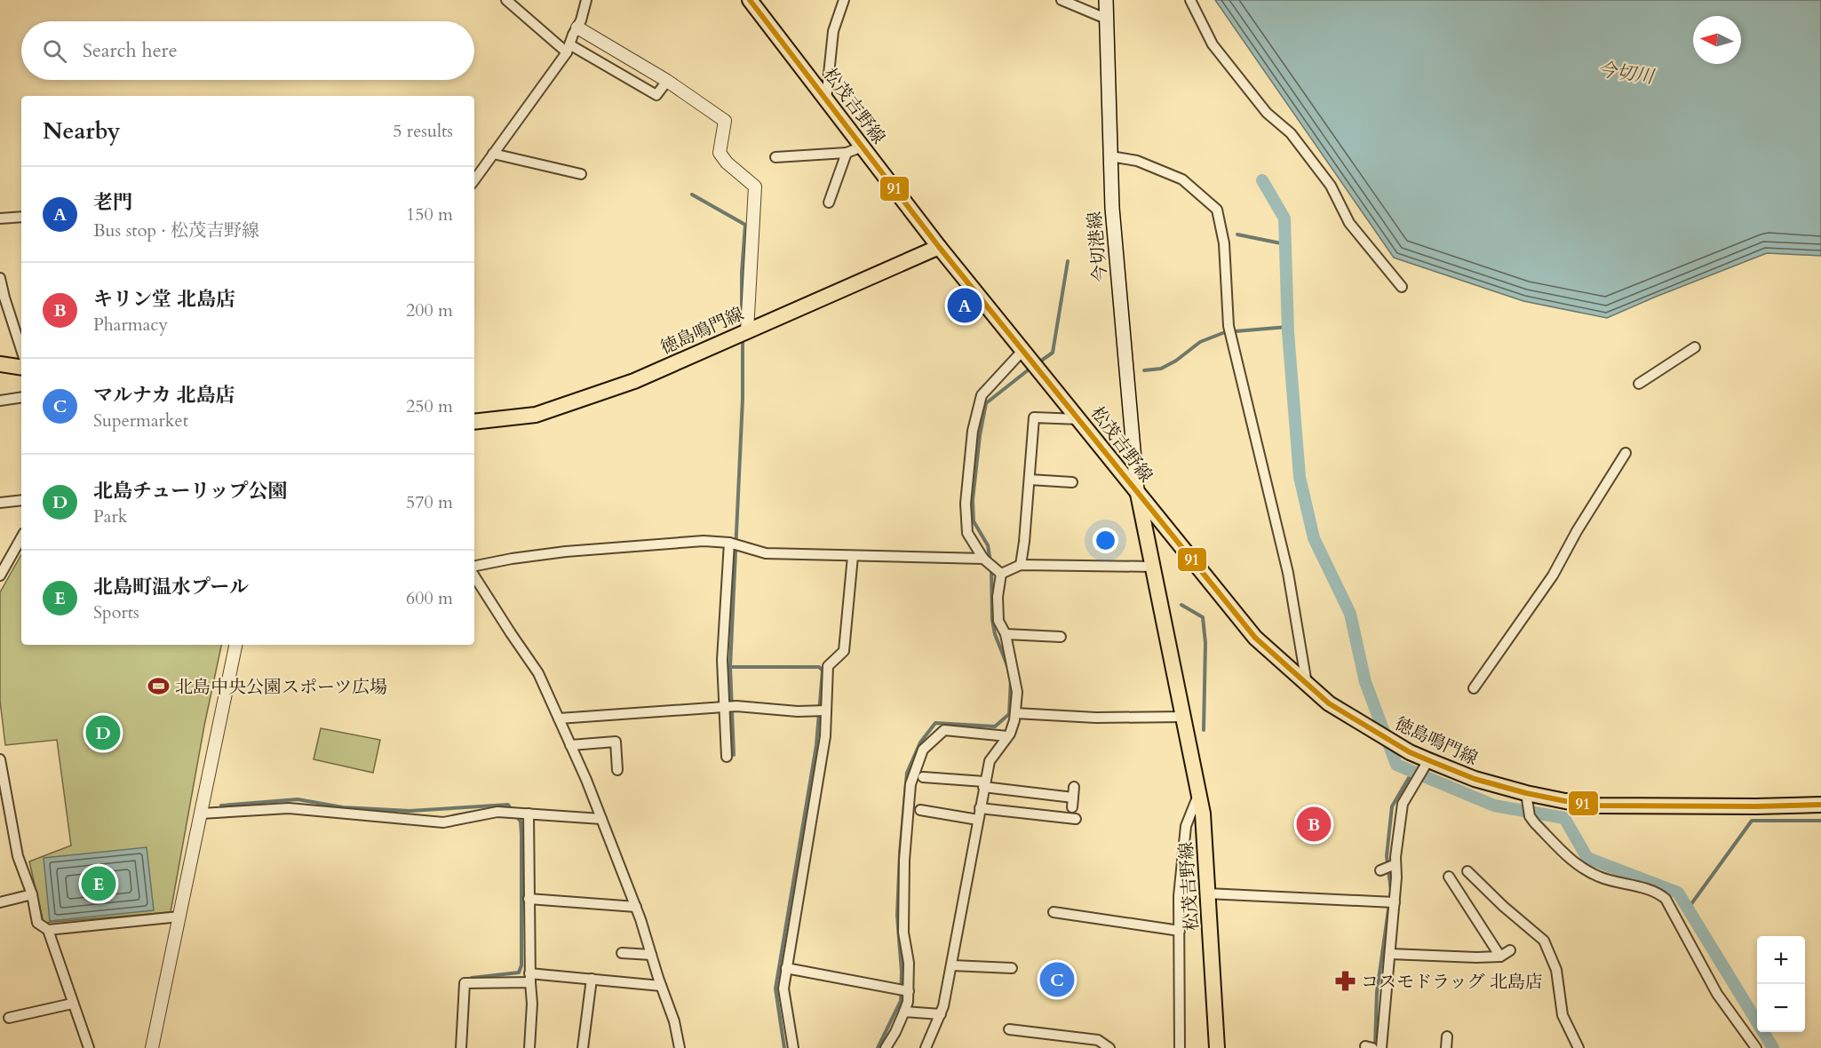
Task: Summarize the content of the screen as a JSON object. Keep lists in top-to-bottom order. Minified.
{"streets":{"main road":["松茂吉野線","今切港線","徳島鳴門線"]},"crossings":[["松茂吉野線","今切港線"],["松茂吉野線","徳島鳴門線"],["今切港線","徳島鳴門線"]],"water":["今切川"],"places":{"sports":["北島中央公園スポーツ広場"],"pharmacy":["コスモドラッグ 北島店"]},"lines":["transit line 91"],"north":"left","page":{"search":"Search here","heading":["Nearby","5 results"],"list":[{"mark":"A","name":"老門","note":"Bus stop · 松茂吉野線","value":"150 m"},{"mark":"B","name":"キリン堂 北島店","note":"Pharmacy","value":"200 m"},{"mark":"C","name":"マルナカ 北島店","note":"Supermarket","value":"250 m"},{"mark":"D","name":"北島チューリップ公園","note":"Park","value":"570 m"},{"mark":"E","name":"北島町温水プール","note":"Sports","value":"600 m"}],"pins":["A","D","B","E","C"],"map_buttons":["+","−"]}}
